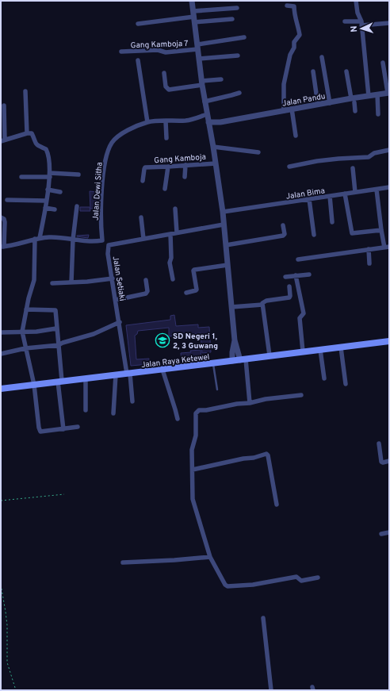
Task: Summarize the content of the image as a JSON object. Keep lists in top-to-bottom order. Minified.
{"streets":{"main road":["Jalan Raya Ketewel"],"street":["Gang Kamboja 7","Jalan Pandu","Gang Kamboja","Jalan Dewi Sitha","Jalan Bima","Jalan Setiaki"]},"crossings":[["Jalan Setiaki","Jalan Raya Ketewel"]],"places":{"school or university":["SD Negeri 1, 2, 3 Guwang"]},"north":"left"}
